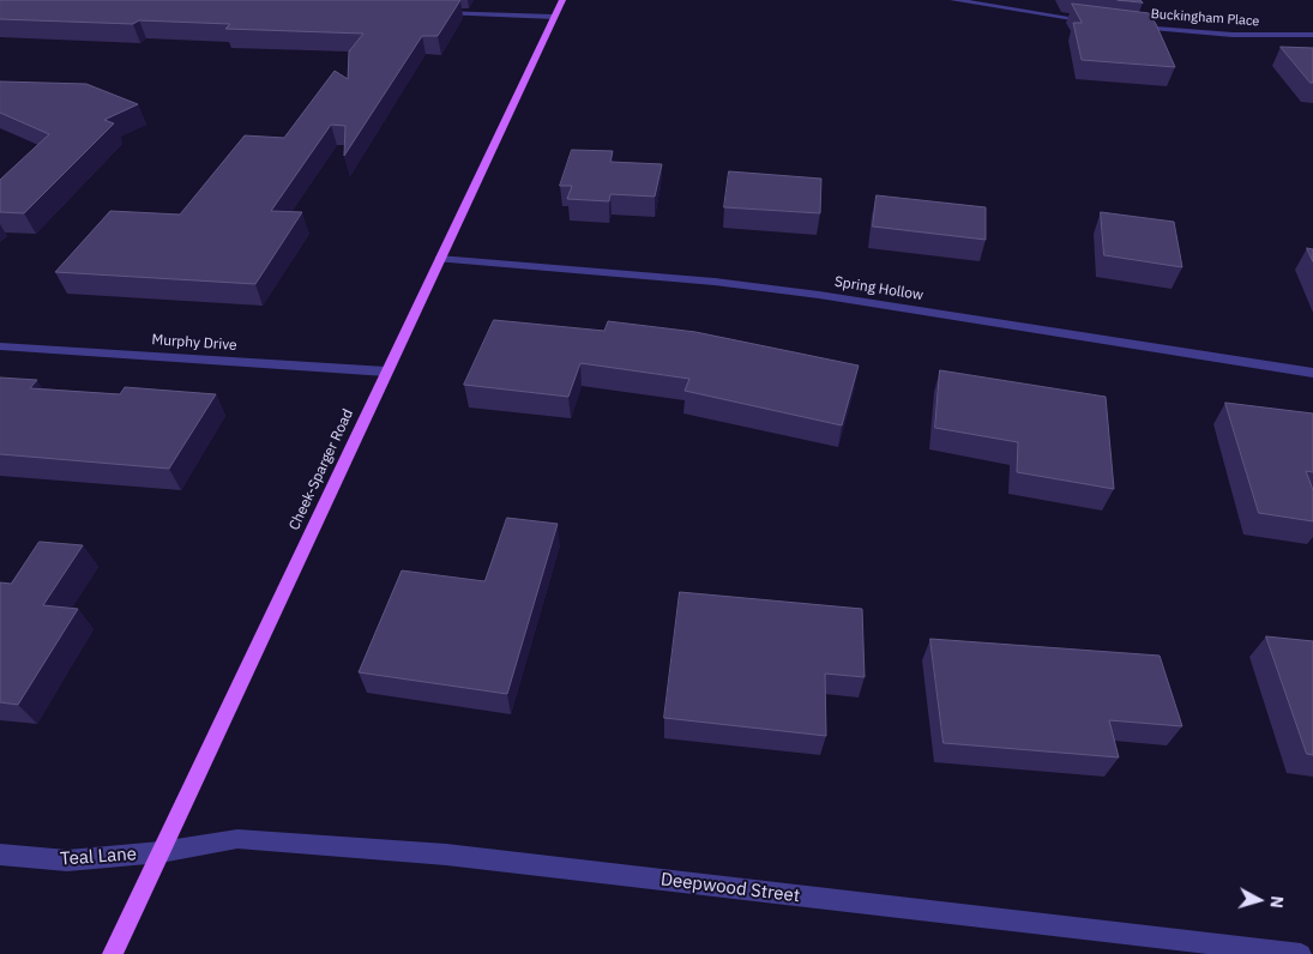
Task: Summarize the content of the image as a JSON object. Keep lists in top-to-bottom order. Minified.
{"streets":{"main road":["Cheek-Sparger Road"],"street":["Buckingham Place","Spring Hollow","Murphy Drive","Teal Lane","Deepwood Street"]},"crossings":[["Spring Hollow","Cheek-Sparger Road"],["Murphy Drive","Cheek-Sparger Road"],["Cheek-Sparger Road","Teal Lane"],["Cheek-Sparger Road","Deepwood Street"],["Teal Lane","Deepwood Street"]],"north":"right"}
